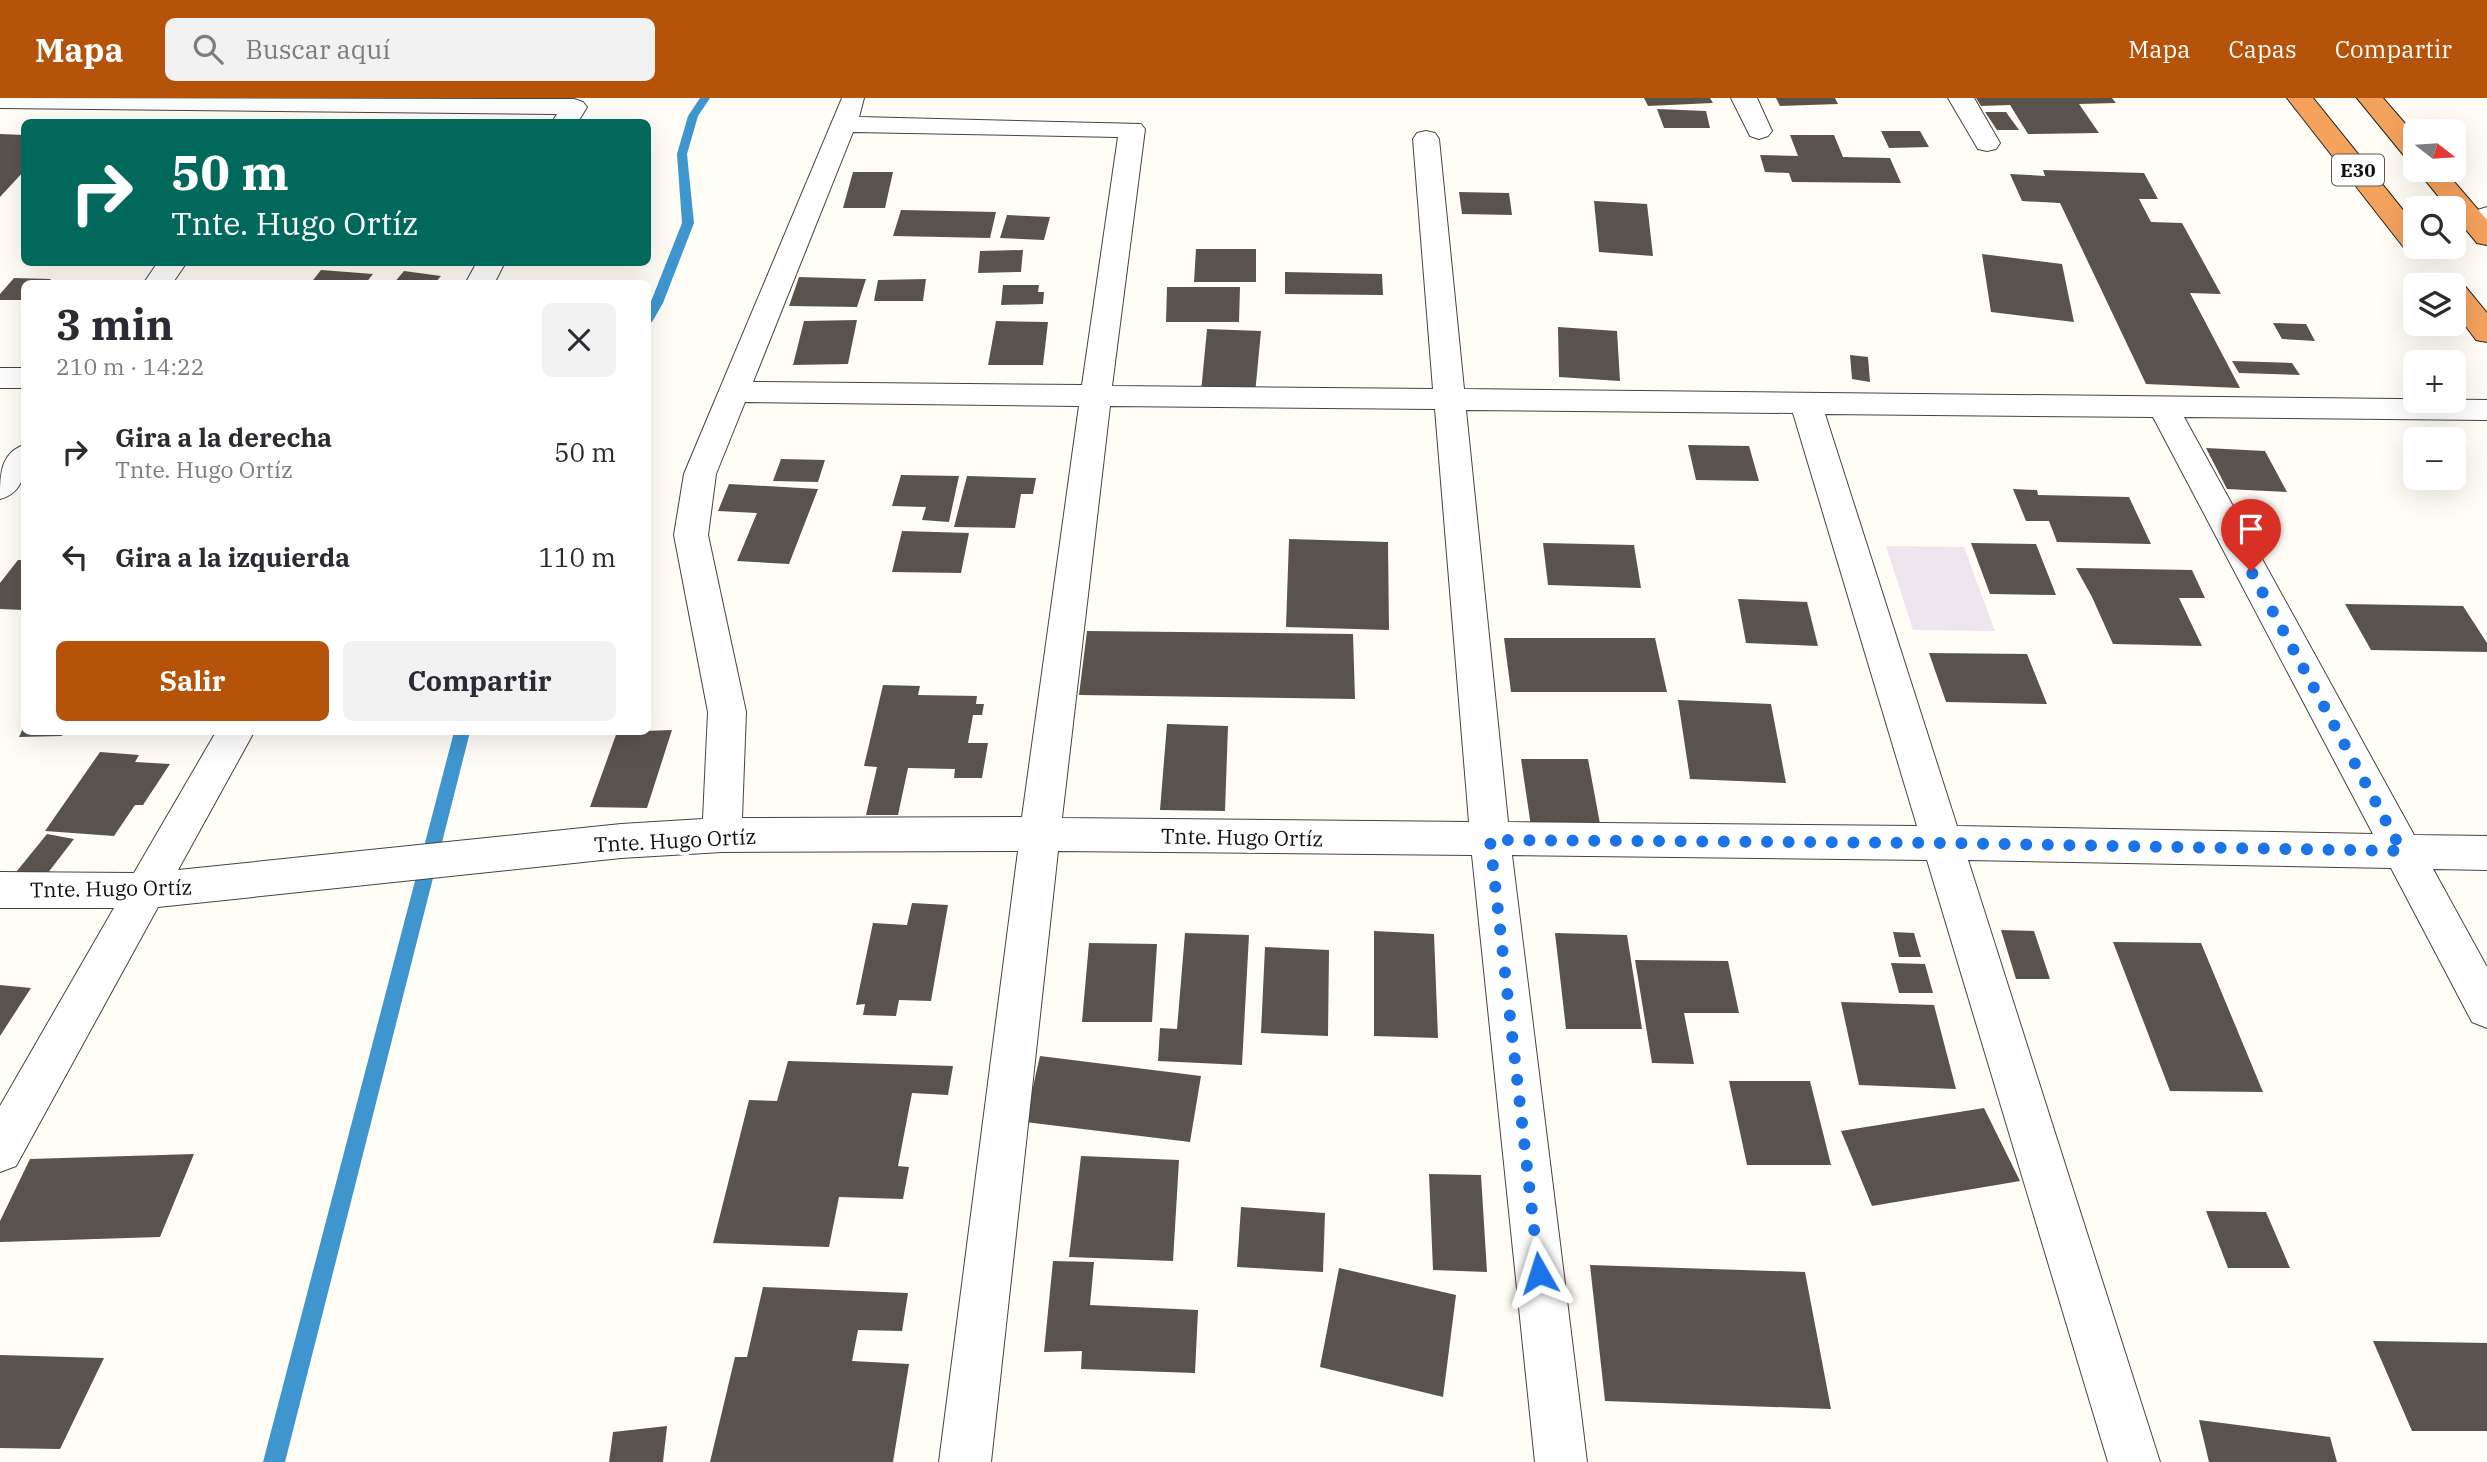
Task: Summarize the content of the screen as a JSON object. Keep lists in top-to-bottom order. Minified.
{"streets":{"highway":["E30"],"street":["Tnte. Hugo Ortíz"]},"north":"right","page":{"header":"Mapa","search":"Buscar aquí","nav":["Mapa","Capas","Compartir"],"map_buttons":["+","−"],"turn":["50 m","Tnte. Hugo Ortíz"],"heading":["3 min","210 m · 14:22"],"list":[{"name":"Gira a la derecha","note":"Tnte. Hugo Ortíz","value":"50 m"},{"name":"Gira a la izquierda","value":"110 m"}],"buttons":["Salir","Compartir"]}}
